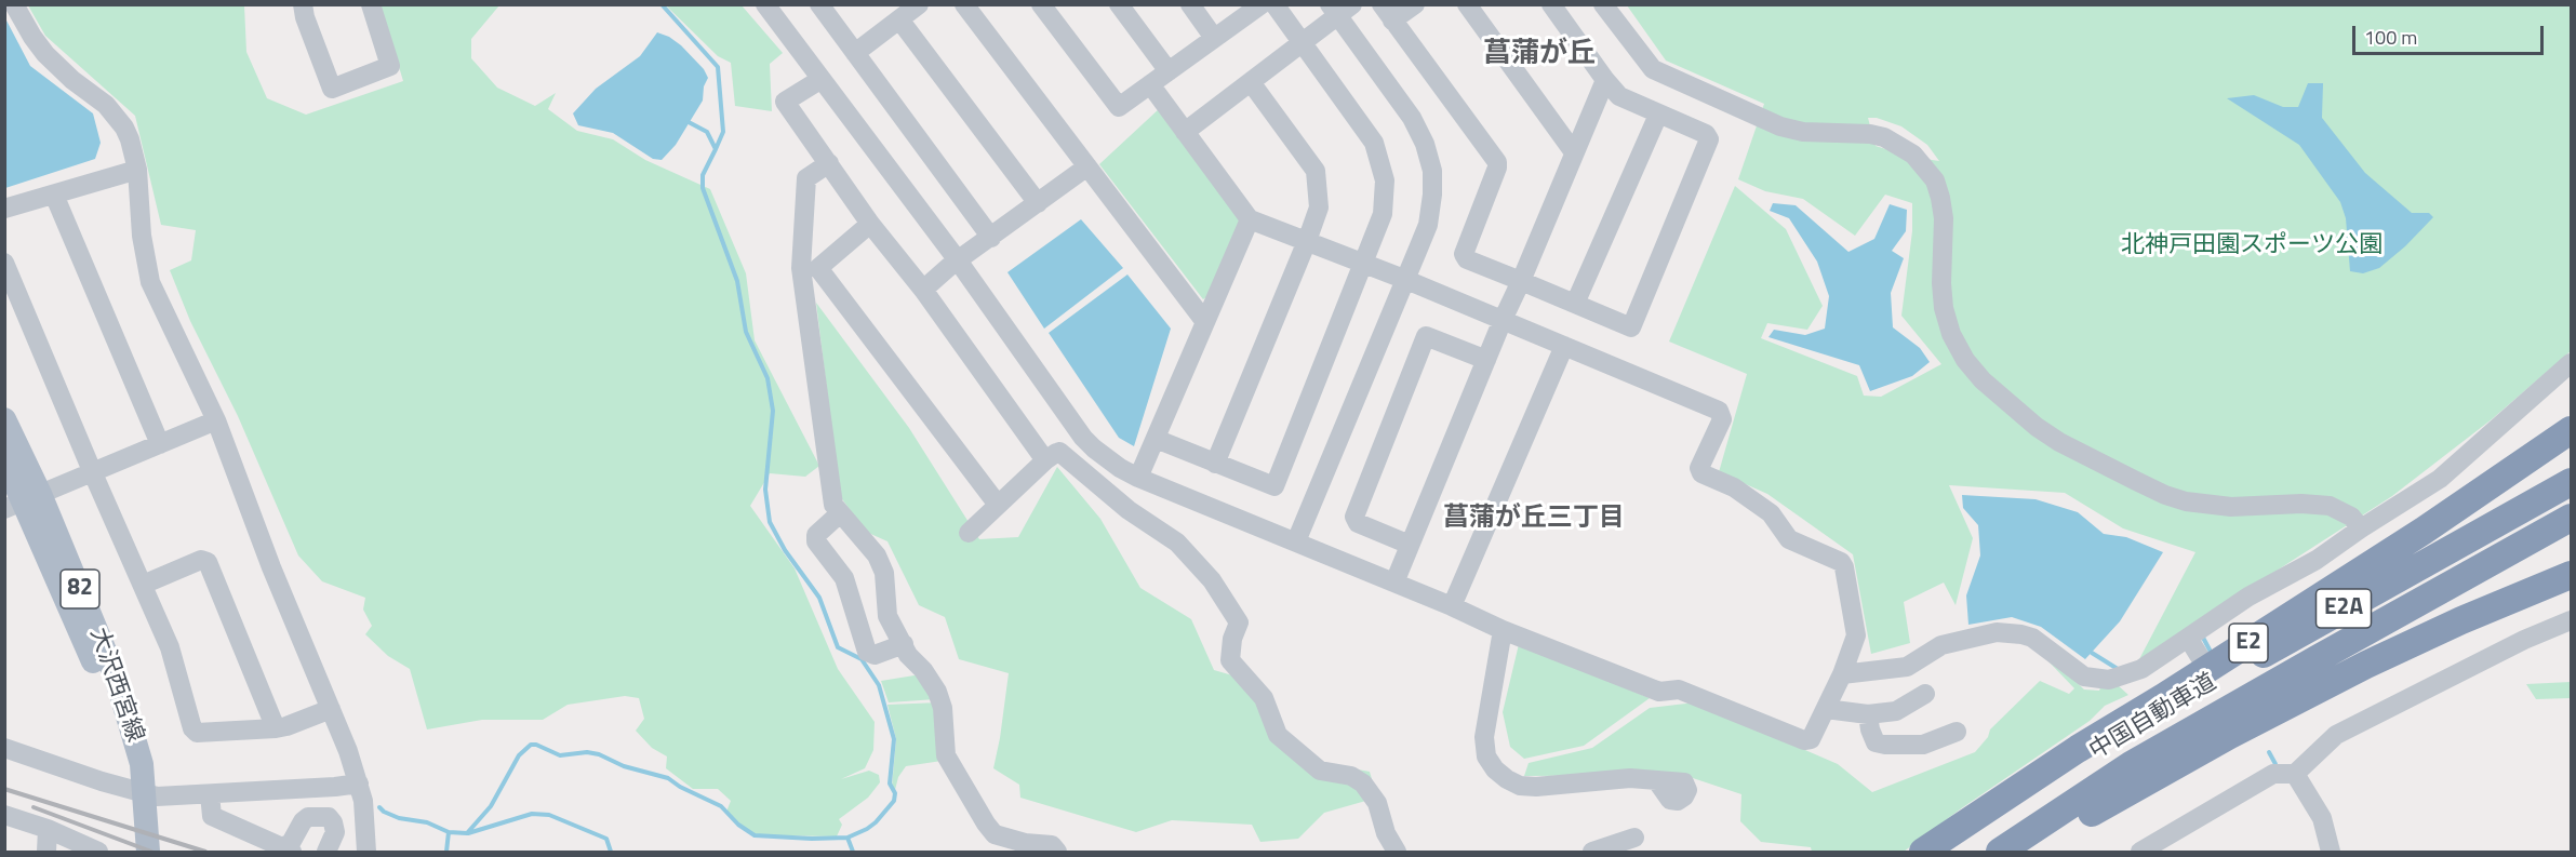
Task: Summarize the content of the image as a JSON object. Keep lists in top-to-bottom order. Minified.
{"streets":{"highway":["E2A","E2","中国自動車道"],"main road":["82","大沢西宮線"]},"districts":["菖蒲が丘","菖蒲が丘三丁目"],"parks":["北神戸田園スポーツ公園"],"scale_bar":"100 m"}
